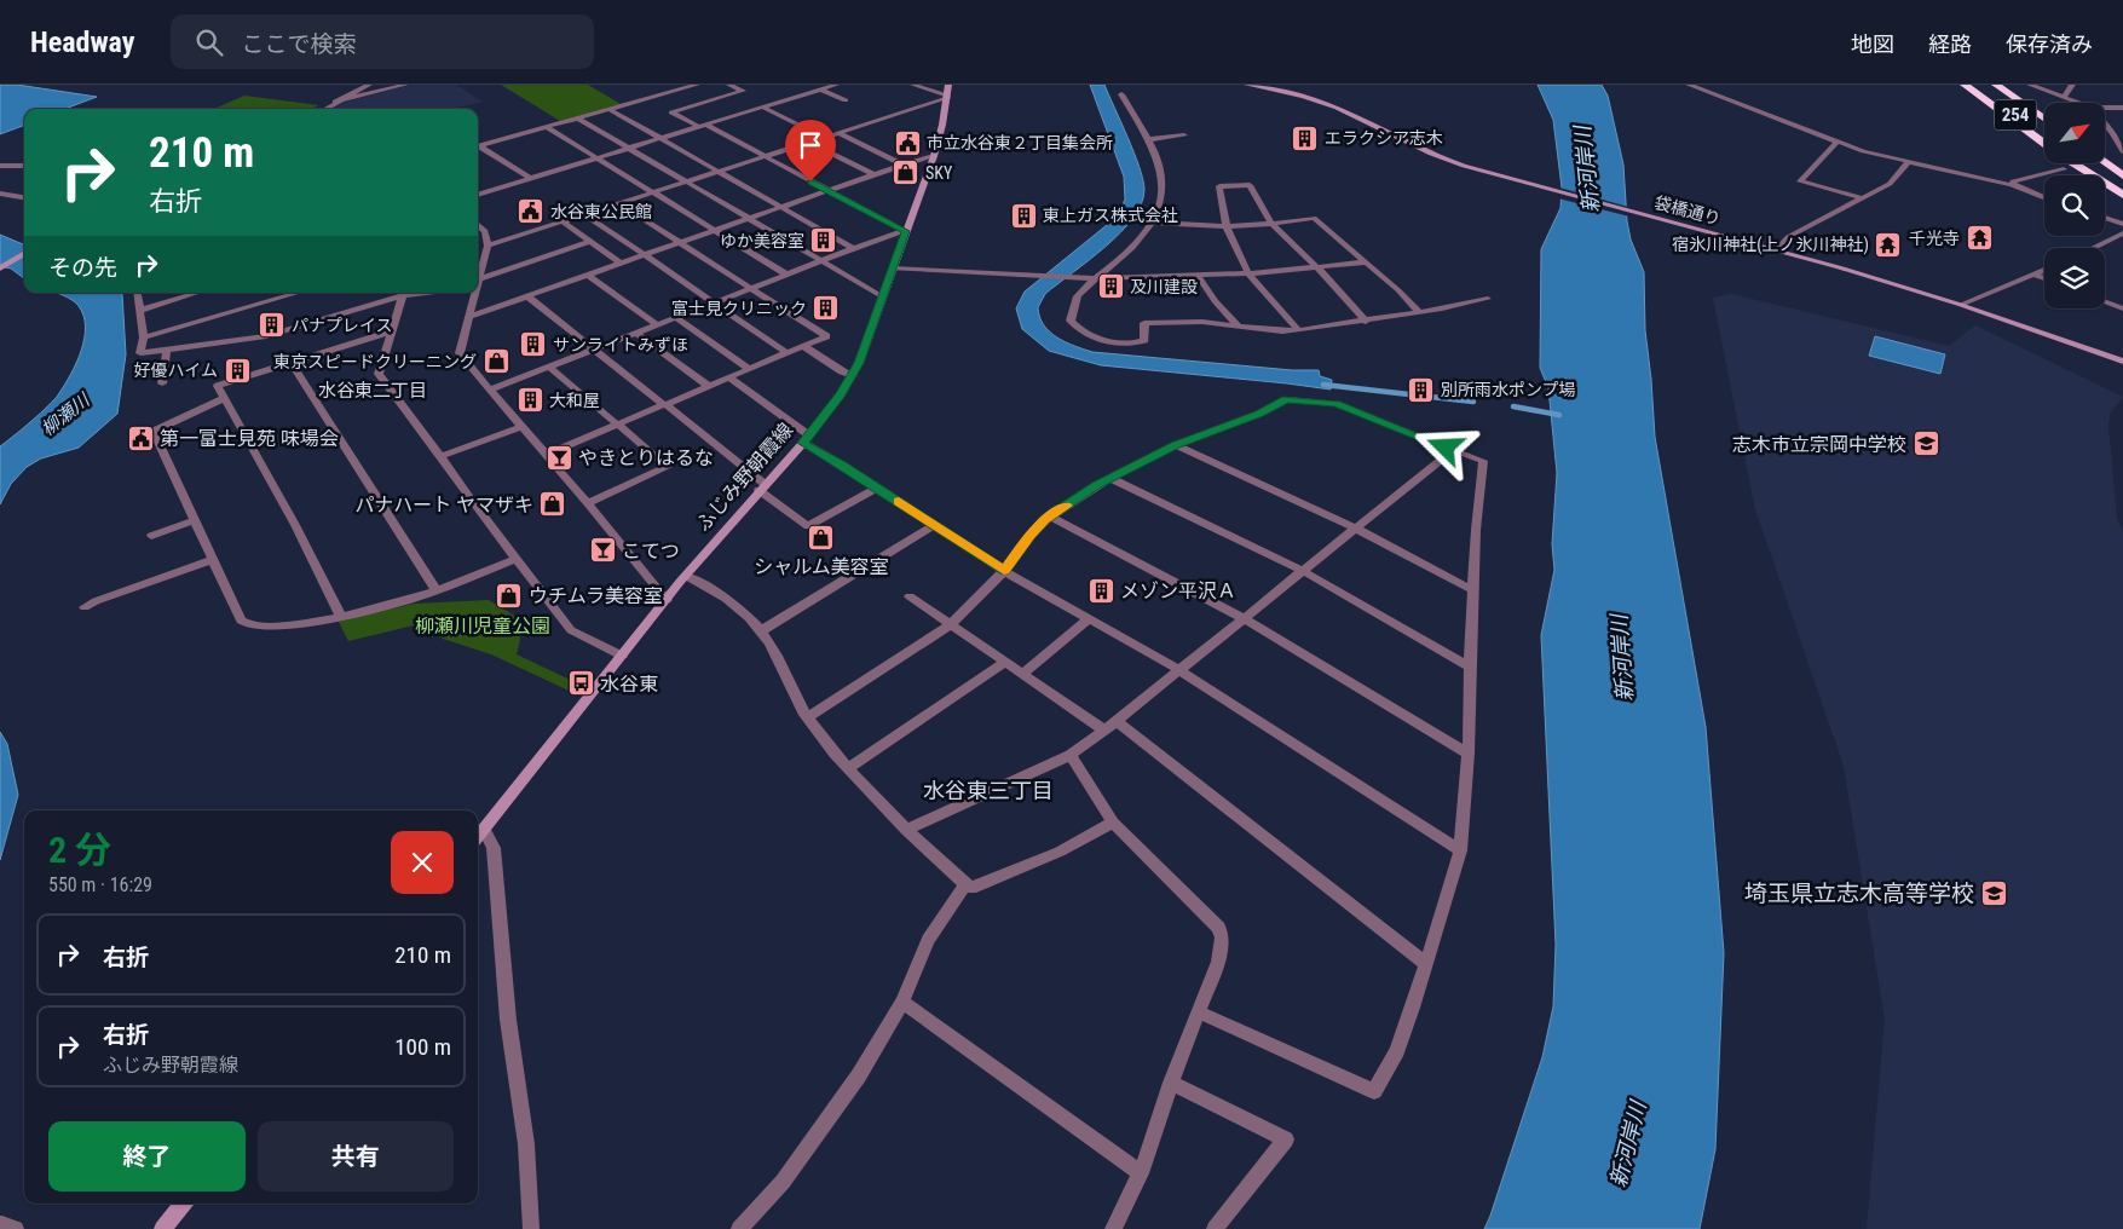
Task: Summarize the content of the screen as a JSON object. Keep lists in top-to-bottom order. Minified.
{"streets":{"highway":["254"],"main road":["袋橋通り","ふじみ野朝霞線"]},"districts":["水谷東二丁目","水谷東三丁目"],"water":["新河岸川","柳瀬川"],"parks":["柳瀬川児童公園"],"places":{"building":["エラクシア志木","東上ガス株式会社","ゆか美容室","及川建設","富士見クリニック","パナプレイス","サンライトみずほ","好優ハイム","別所雨水ポンプ場","大和屋","メゾン平沢Ａ"],"public building":["市立水谷東２丁目集会所","水谷東公民館","第一富士見苑 味場会"],"shop":["SKY","東京スピードクリーニング","パナハート ヤマザキ","シャルム美容室","ウチムラ美容室"],"temple":["千光寺","宿氷川神社(上ノ氷川神社)"],"school or university":["志木市立宗岡中学校","埼玉県立志木高等学校"],"bar":["やきとりはるな","こてつ"],"bus stop":["水谷東"]},"north":"top right","page":{"header":"Headway","search":"ここで検索","nav":["地図","経路","保存済み"],"turn":["210 m","右折"],"then":"その先","heading":["2 分","550 m · 16:29"],"list":[{"name":"右折","value":"210 m"},{"name":"右折","note":"ふじみ野朝霞線","value":"100 m"}],"buttons":["終了","共有"]}}
